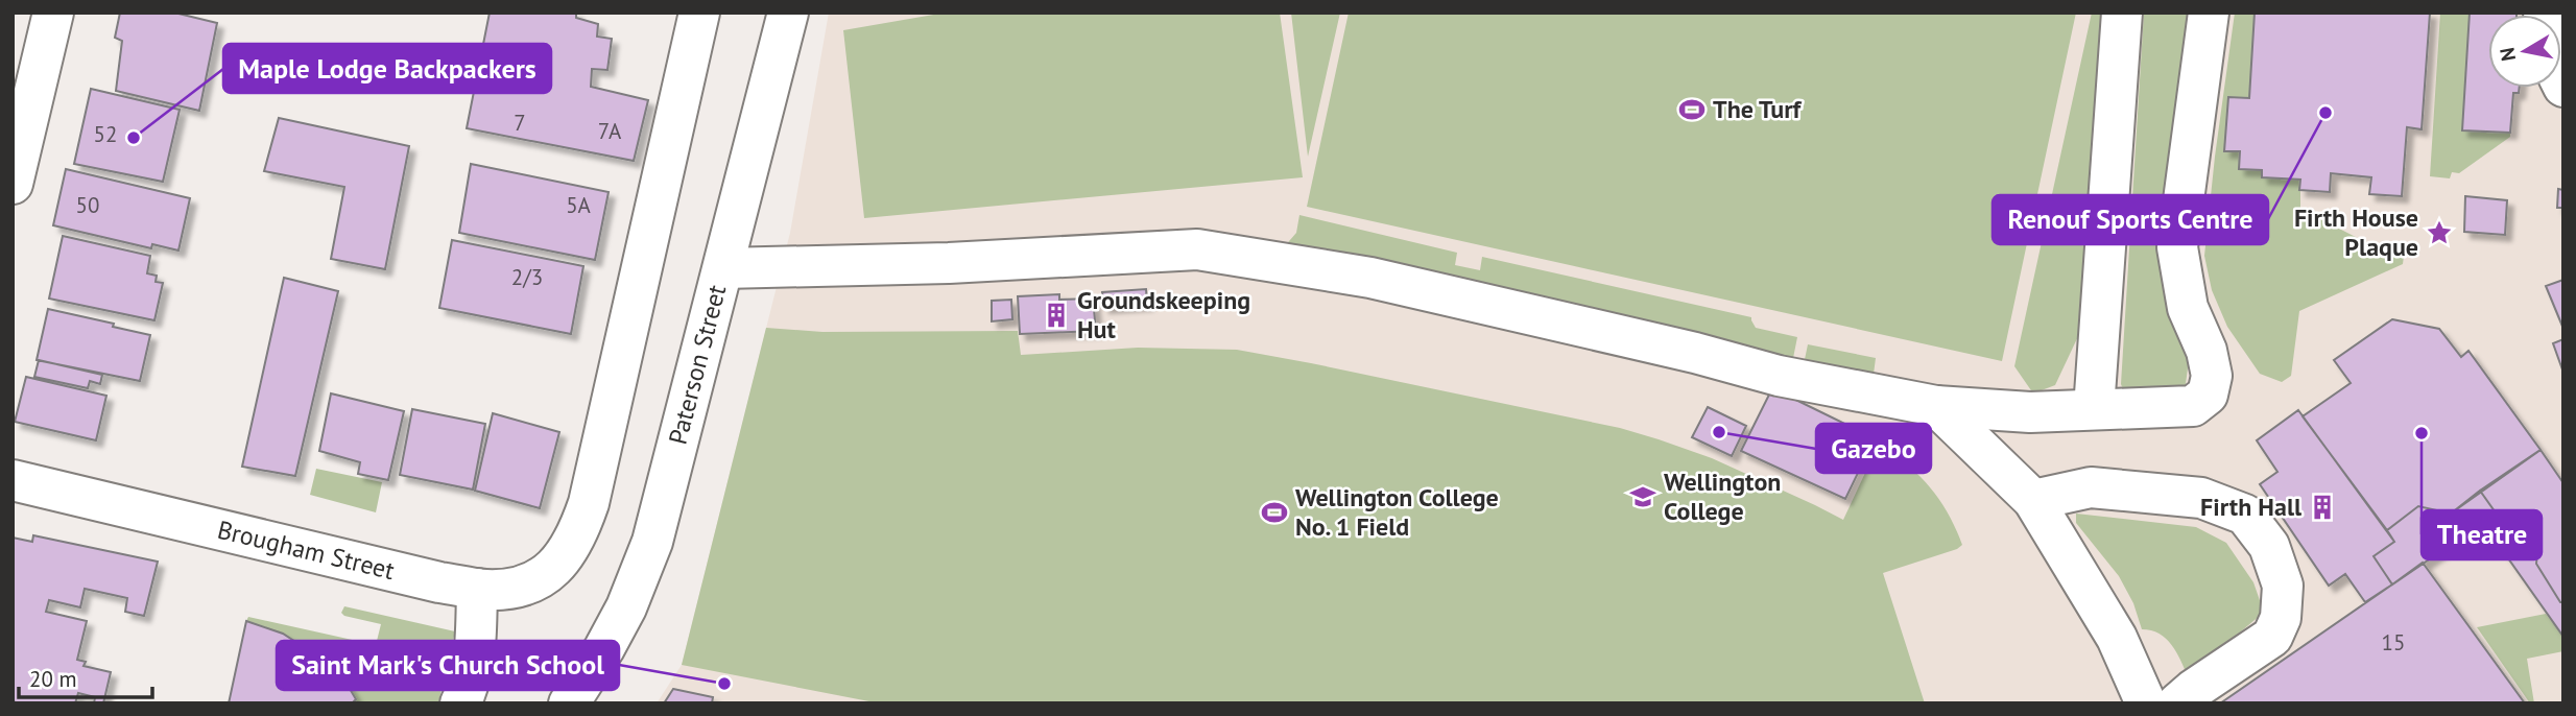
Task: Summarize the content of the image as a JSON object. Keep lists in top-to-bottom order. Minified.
{"streets":{"main road":["Paterson Street","Brougham Street"]},"places":{"sports":["The Turf","Wellington College No. 1 Field"],"other":["Renouf Sports Centre","Maple Lodge Backpackers","Gazebo","Theatre","Saint Mark's Church School"],"place":["Firth House Plaque"],"building":["Groundskeeping Hut","Firth Hall"],"school or university":["Wellington College"]},"house_numbers":["7","7A","52","50","5A","2/3","15"],"scale_bar":"20 m","north":"left"}
